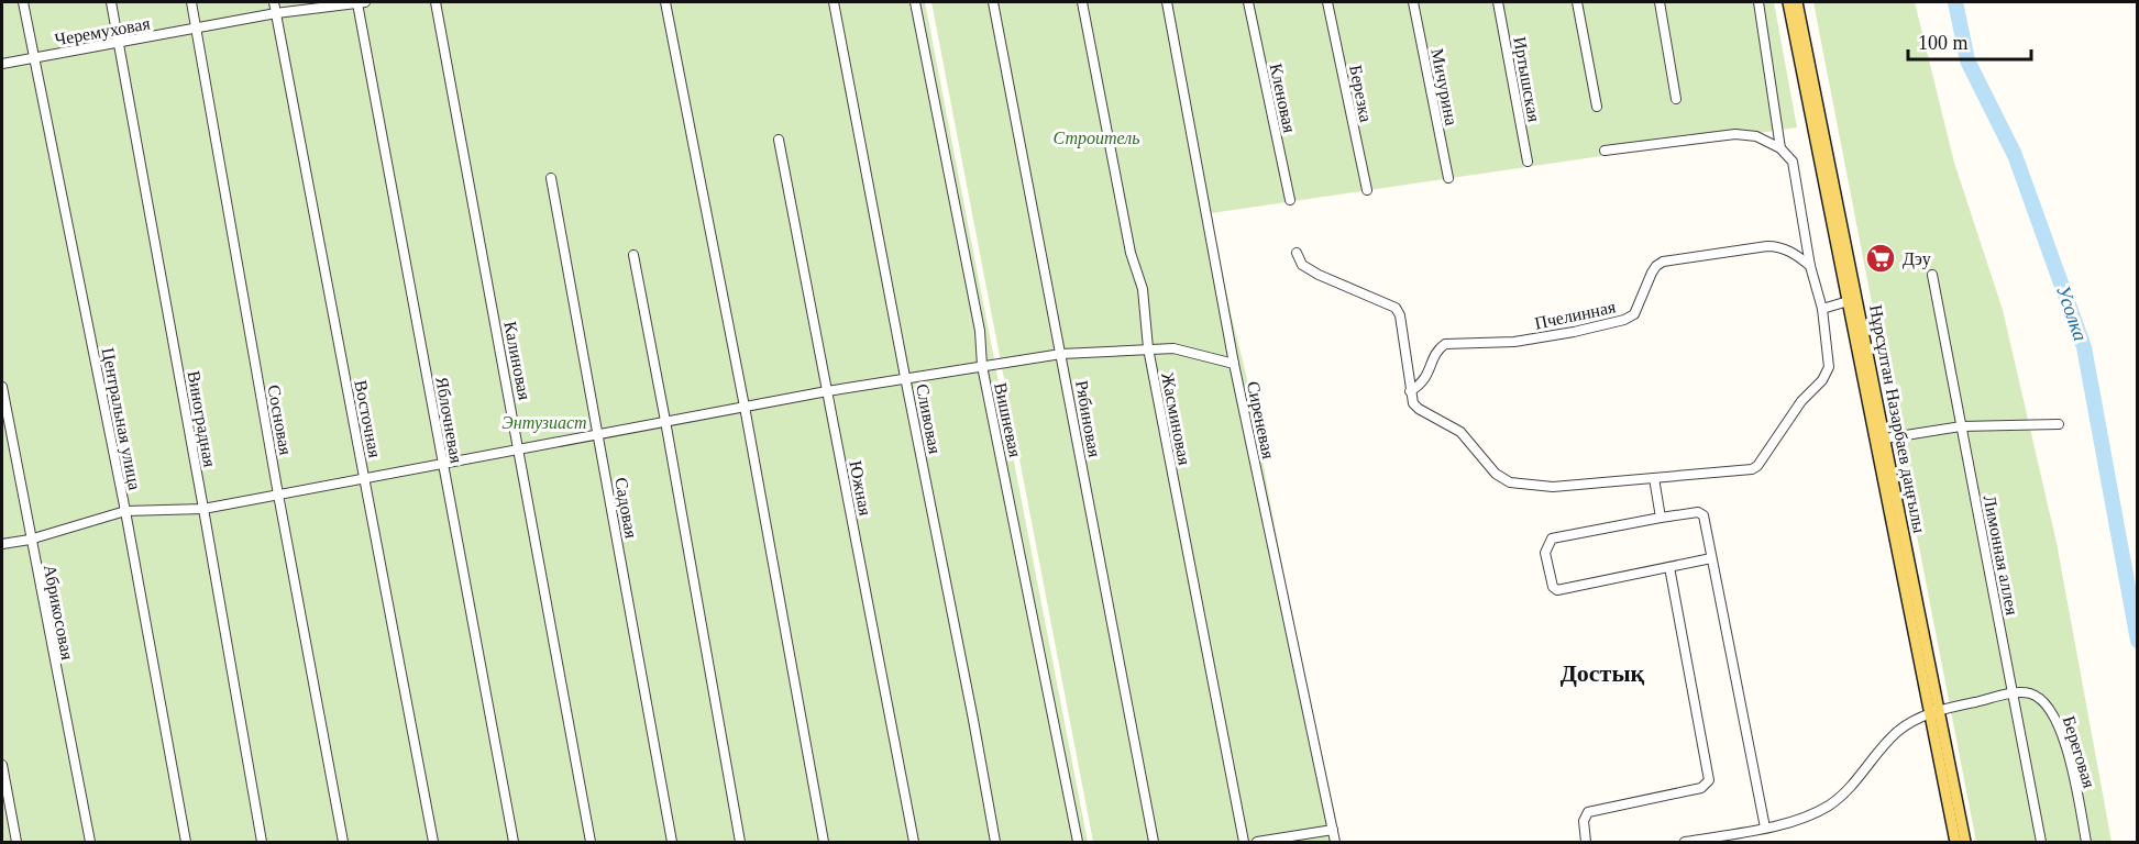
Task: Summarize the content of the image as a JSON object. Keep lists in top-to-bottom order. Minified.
{"streets":{"main road":["Нұрсұлтан Назарбаев даңғылы"],"street":["Черемуховая","Иртышская","Мичурина","Березка","Кленовая","Пчелинная","Калиновая","Центральная улица","Виноградная","Восточная","Сливовая","Рябиновая","Жасминовая","Сосновая","Яблочневая","Вишневая","Сиреневая","Южная","Садовая","Лимонная аллея","Абрикосовая","Береговая"]},"crossings":[["Черемуховая","Центральная улица"],["Черемуховая","Виноградная"],["Черемуховая","Восточная"],["Черемуховая","Сосновая"],["Черемуховая","Яблочневая"],["Нұрсұлтан Назарбаев даңғылы","Береговая"],["Лимонная аллея","Береговая"]],"districts":["Достық"],"water":["Усолка"],"parks":["Строитель","Энтузиаст"],"places":{"supermarket":["Дэу"]},"scale_bar":"100 m"}
